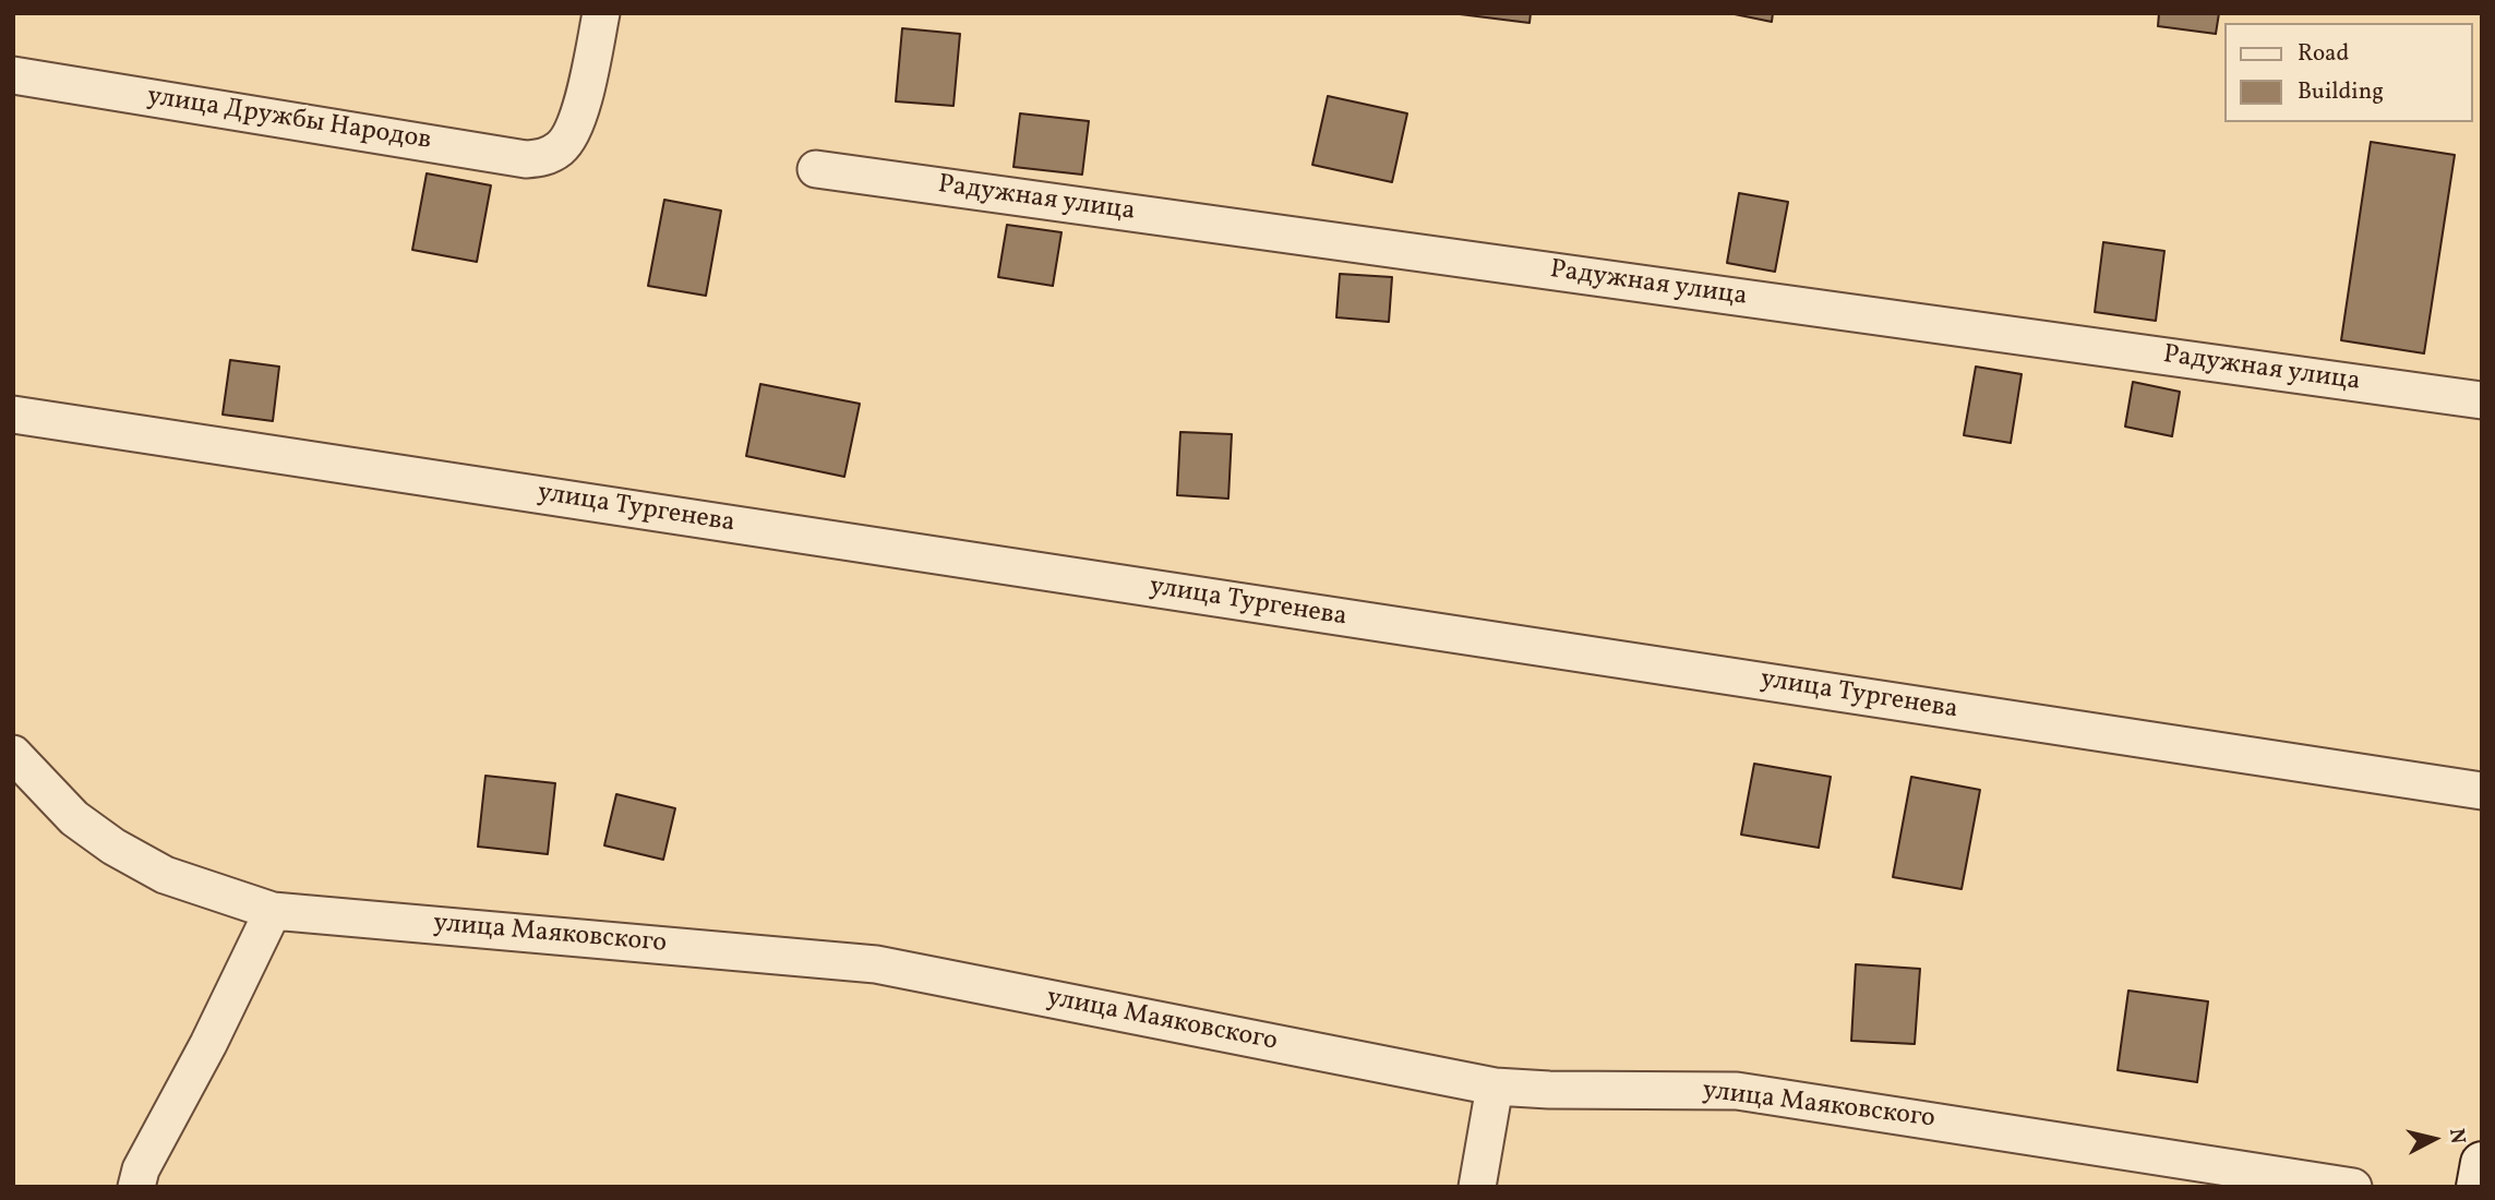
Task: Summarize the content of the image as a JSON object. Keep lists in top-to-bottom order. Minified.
{"streets":{"street":["улица Дружбы Народов","Радужная улица","улица Тургенева","улица Маяковского"]},"legend":["Road","Building"],"north":"right"}
